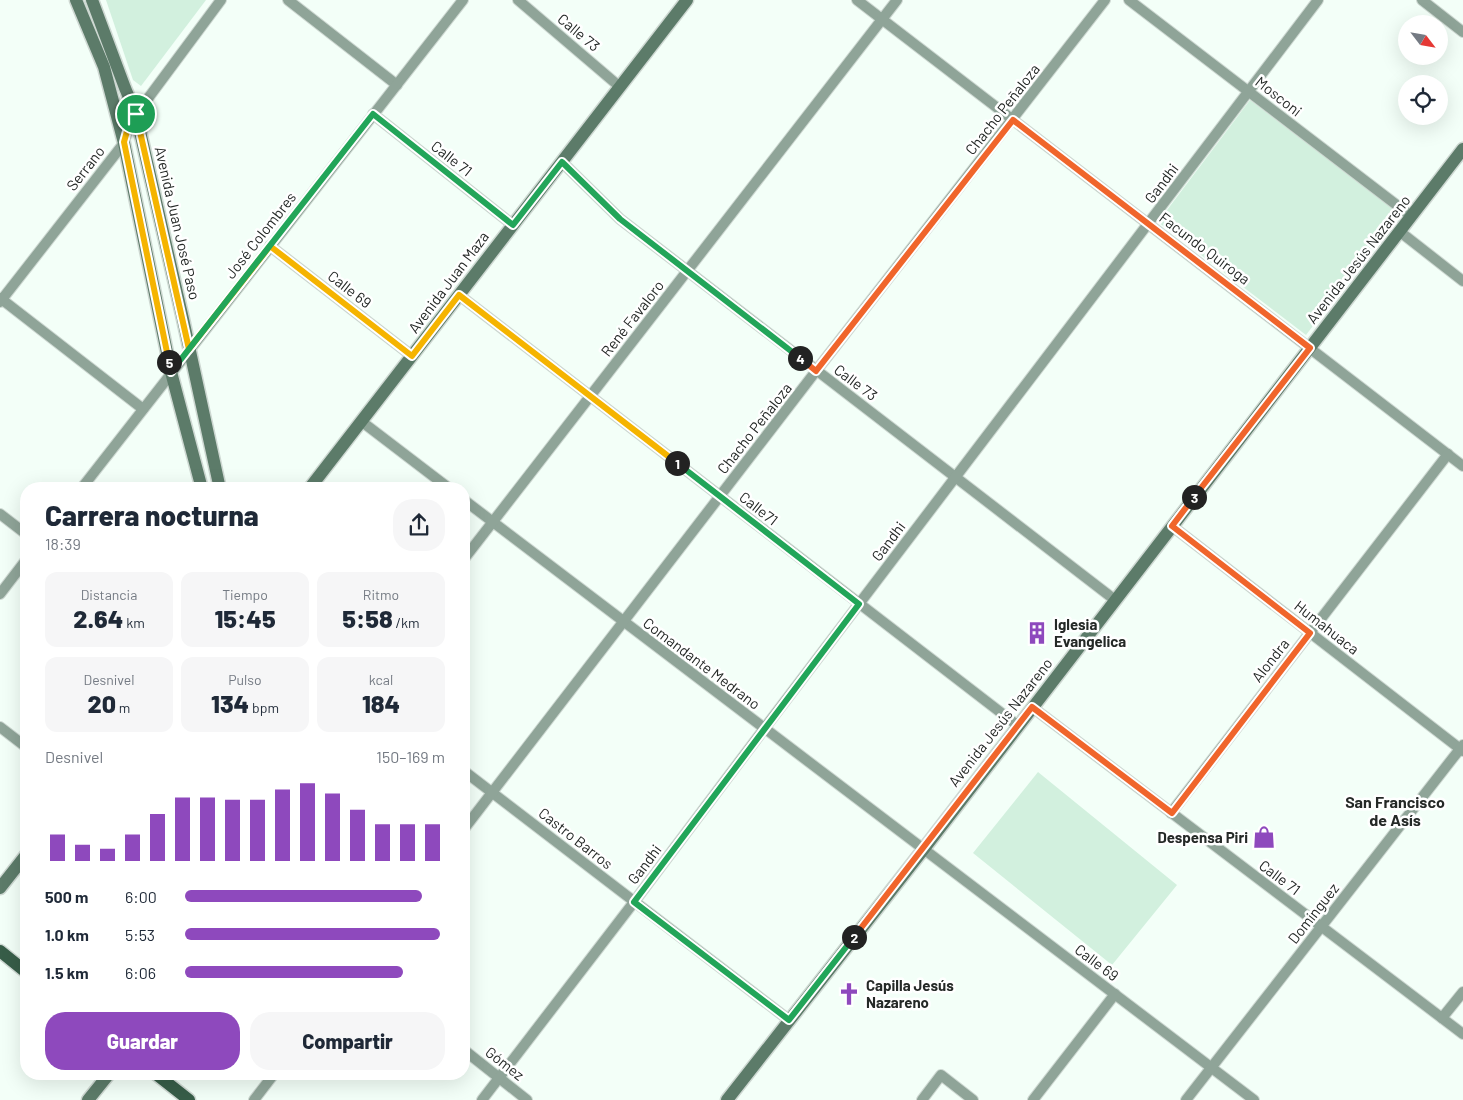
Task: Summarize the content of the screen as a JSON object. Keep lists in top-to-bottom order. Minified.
{"streets":{"main road":["Avenida Juan José Paso","Avenida Jesús Nazareno","Avenida Juan Maza"],"street":["Calle 73","Mosconi","Chacho Peñaloza","Calle 71","Serrano","Gandhi","José Colombres","Facundo Quiroga","Calle 69","René Favaloro","Calle71","Humahuaca","Alondra","Comandante Medrano","Castro Barros","Domínguez","Gómez"]},"crossings":[["Calle 73","Chacho Peñaloza"],["Calle 73","Gandhi"],["Calle 73","Avenida Jesús Nazareno"],["Calle 73","Avenida Juan Maza"],["Calle 73","René Favaloro"],["Mosconi","Gandhi"],["Mosconi","Avenida Jesús Nazareno"],["Chacho Peñaloza","Facundo Quiroga"],["Chacho Peñaloza","Calle71"],["Chacho Peñaloza","Comandante Medrano"],["Chacho Peñaloza","Castro Barros"],["Calle 71","José Colombres"],["Calle 71","Avenida Jesús Nazareno"],["Calle 71","Avenida Juan Maza"],["Calle 71","Alondra"],["Calle 71","Domínguez"],["Serrano","Avenida Juan José Paso"],["Gandhi","Facundo Quiroga"],["Gandhi","Calle71"],["Gandhi","Comandante Medrano"],["Gandhi","Castro Barros"],["Gandhi","Gómez"],["Avenida Juan José Paso","José Colombres"],["José Colombres","Calle 69"],["Facundo Quiroga","Avenida Jesús Nazareno"],["Facundo Quiroga","René Favaloro"],["Facundo Quiroga","Alondra"],["Avenida Jesús Nazareno","Calle 69"],["Avenida Jesús Nazareno","Calle71"],["Avenida Jesús Nazareno","Humahuaca"],["Avenida Jesús Nazareno","Comandante Medrano"],["Avenida Jesús Nazareno","Castro Barros"],["Avenida Juan Maza","Calle 69"],["Avenida Juan Maza","Calle71"],["Calle 69","Comandante Medrano"],["Calle 69","Domínguez"],["René Favaloro","Calle71"],["René Favaloro","Comandante Medrano"],["Humahuaca","Alondra"],["Humahuaca","Domínguez"]],"districts":["San Francisco de Asís"],"places":{"building":["Iglesia Evangelica"],"shop":["Despensa Piri"],"church":["Capilla Jesús Nazareno"]},"north":"bottom right","page":{"pins":["4","5","1","3","2"],"heading":["Carrera nocturna","18:39"],"stats":[["Distancia","2.64 km"],["Tiempo","15:45"],["Ritmo","5:58 /km"],["Desnivel","20 m"],["Pulso","134 bpm"],["kcal","184"]],"chart":["Desnivel","150–169 m"],"list":[{"name":"500 m","note":"6:00"},{"name":"1.0 km","note":"5:53"},{"name":"1.5 km","note":"6:06"}],"buttons":["Guardar","Compartir"]}}
